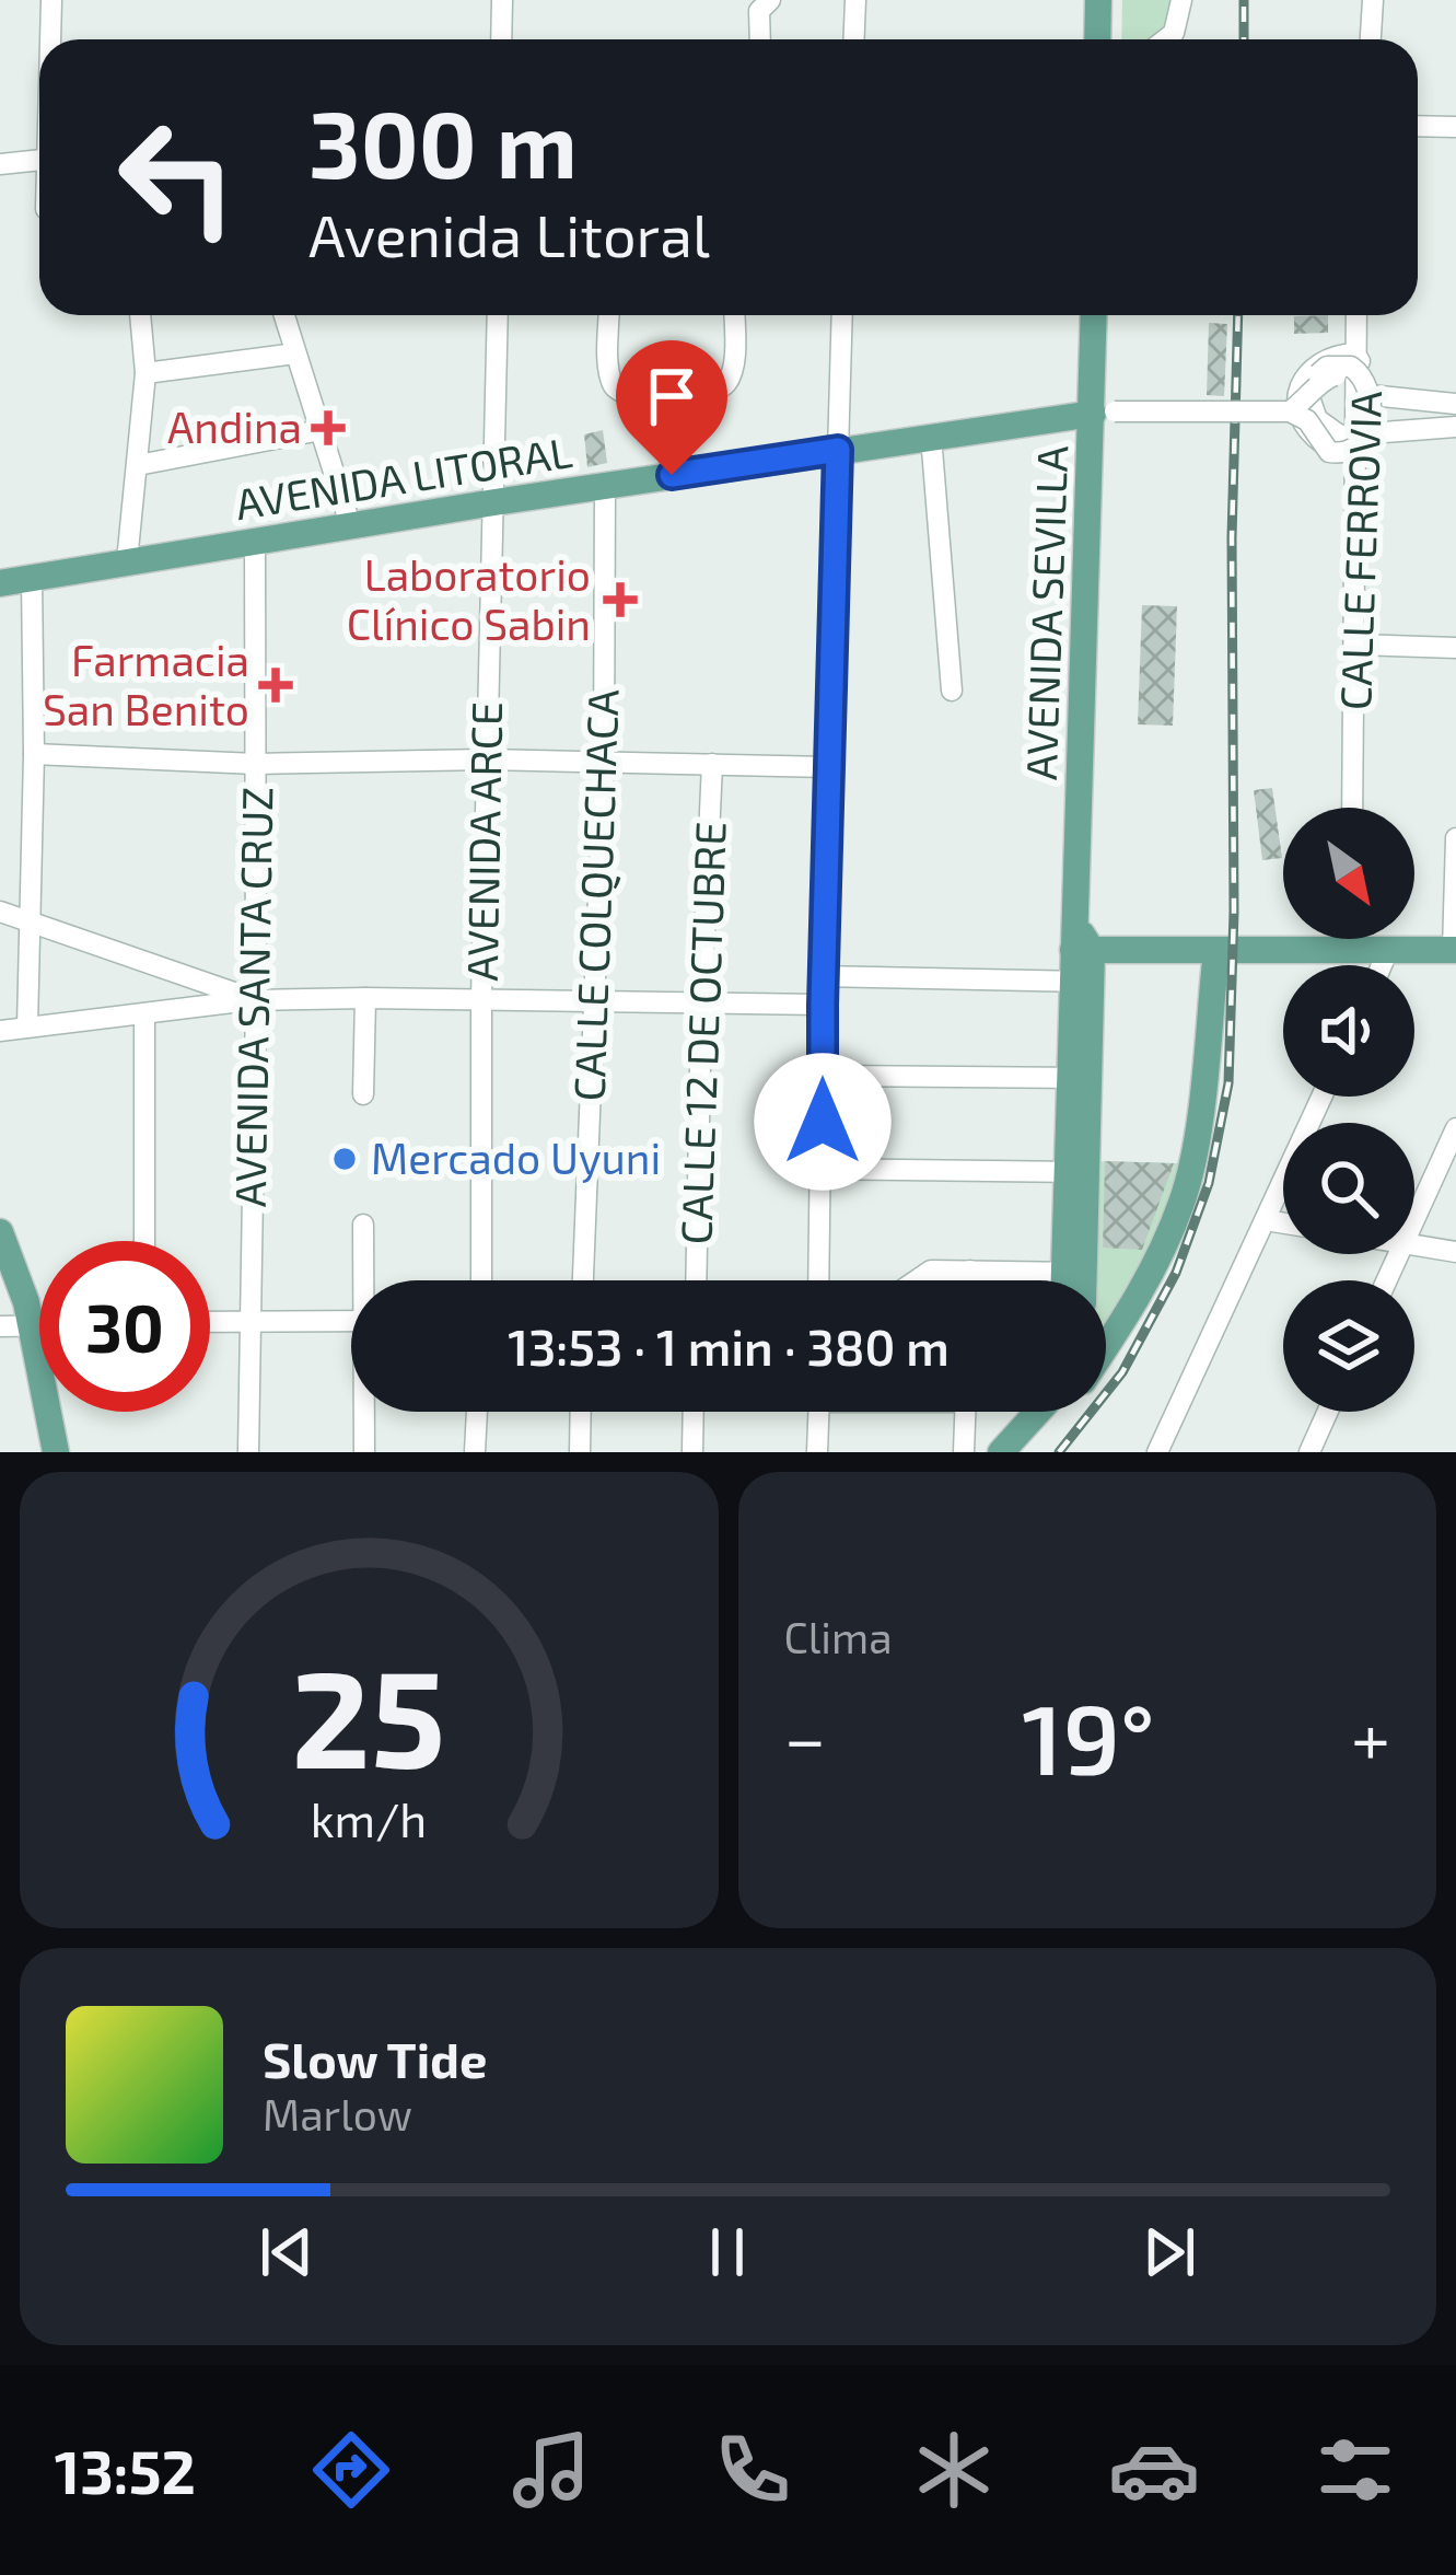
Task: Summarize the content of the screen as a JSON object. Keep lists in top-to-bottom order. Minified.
{"streets":{"main road":["AVENIDA LITORAL","AVENIDA SEVILLA"],"street":["CALLE FERROVIA","AVENIDA ARCE","CALLE COLQUECHACA","AVENIDA SANTA CRUZ","CALLE 12 DE OCTUBRE"]},"crossings":[["AVENIDA LITORAL","AVENIDA SEVILLA"],["AVENIDA LITORAL","AVENIDA ARCE"],["AVENIDA LITORAL","CALLE COLQUECHACA"],["AVENIDA LITORAL","AVENIDA SANTA CRUZ"]],"places":{"health":["Andina","Laboratorio Clínico Sabin","Farmacia San Benito"],"other":["Mercado Uyuni"]},"north":"bottom right","page":{"turn":["300 m","Avenida Litoral"],"limit":"30","trip":"13:53 · 1 min · 380 m","tile":"Clima","heat":["−","19°","+"],"song":["Slow Tide","Marlow"],"tabs":"13:52","gauge":["25","km/h"]}}
